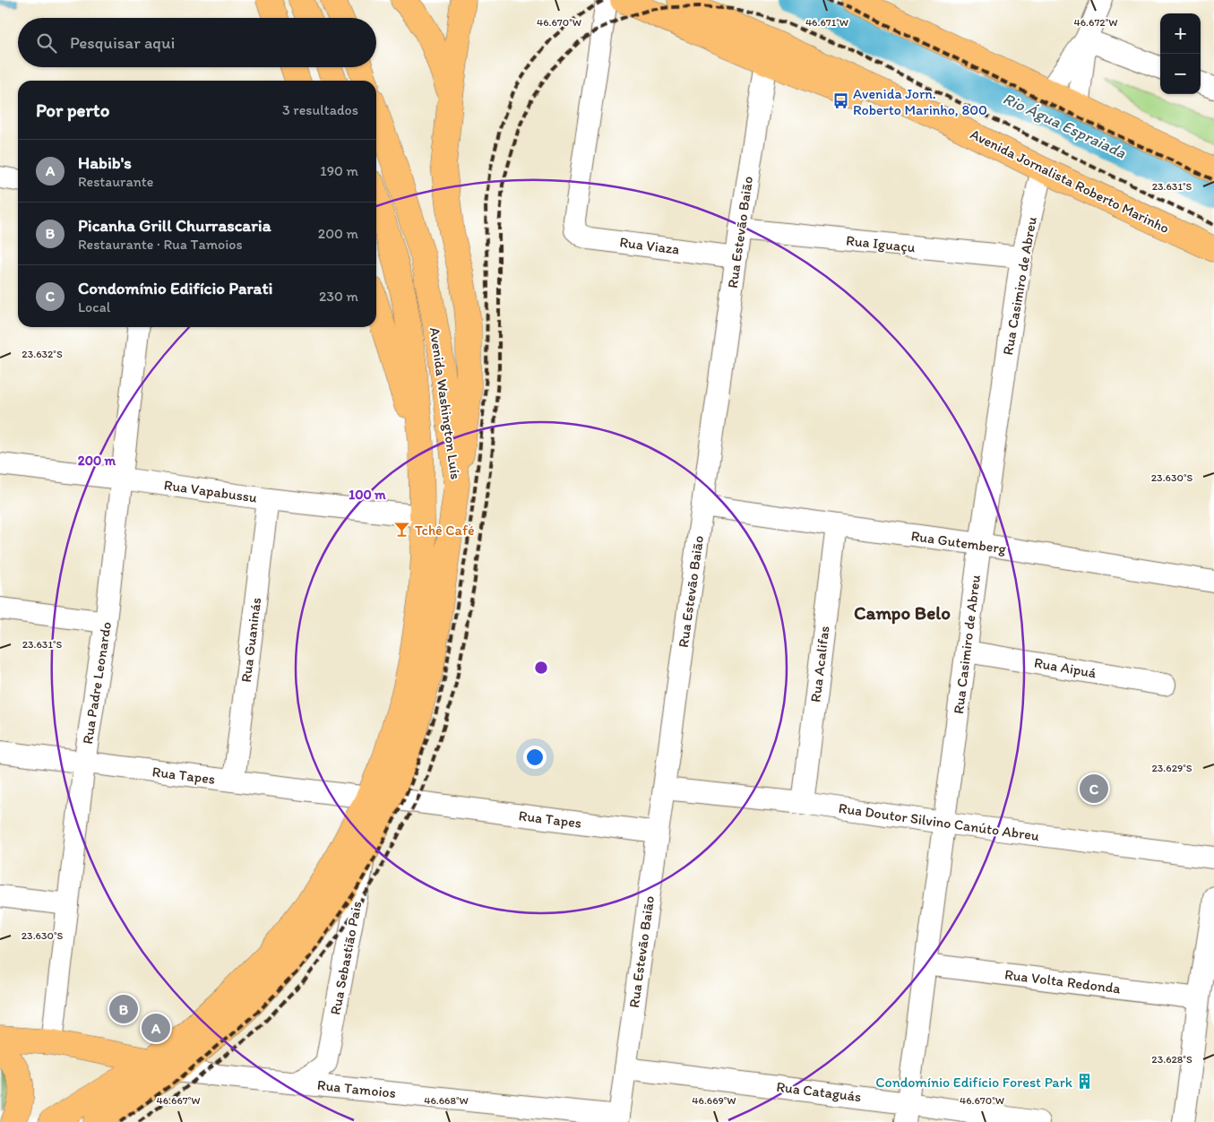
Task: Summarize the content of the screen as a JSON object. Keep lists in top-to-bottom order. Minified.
{"streets":{"main road":["Avenida Jornalista Roberto Marinho","Avenida Washington Luís"],"street":["Rua Estevão Baião","Rua Iguaçu","Rua Viaza","Rua Casimiro de Abreu","Rua Vapabussu","Rua Gutemberg","Rua Guaninás","Rua Acalifas","Rua Aipuá","Rua Padre Leonardo","Rua Tapes","Rua Doutor Silvino Canúto Abreu","Rua Sebastião Pais","Rua Volta Redonda","Rua Tamoios","Rua Cataguás"]},"crossings":[["Avenida Jornalista Roberto Marinho","Rua Casimiro de Abreu"],["Rua Estevão Baião","Rua Iguaçu"],["Rua Estevão Baião","Rua Viaza"],["Rua Estevão Baião","Rua Gutemberg"],["Rua Estevão Baião","Rua Tapes"],["Rua Estevão Baião","Rua Doutor Silvino Canúto Abreu"],["Rua Estevão Baião","Rua Tamoios"],["Rua Estevão Baião","Rua Cataguás"],["Rua Iguaçu","Rua Casimiro de Abreu"],["Rua Casimiro de Abreu","Rua Gutemberg"],["Rua Casimiro de Abreu","Rua Aipuá"],["Rua Casimiro de Abreu","Rua Doutor Silvino Canúto Abreu"],["Rua Casimiro de Abreu","Rua Volta Redonda"],["Rua Casimiro de Abreu","Rua Cataguás"],["Avenida Washington Luís","Rua Vapabussu"],["Avenida Washington Luís","Rua Tapes"],["Avenida Washington Luís","Rua Sebastião Pais"],["Avenida Washington Luís","Rua Tamoios"],["Rua Vapabussu","Rua Guaninás"],["Rua Vapabussu","Rua Padre Leonardo"],["Rua Gutemberg","Rua Acalifas"],["Rua Guaninás","Rua Tapes"],["Rua Acalifas","Rua Doutor Silvino Canúto Abreu"],["Rua Padre Leonardo","Rua Tapes"]],"districts":["Campo Belo"],"water":["Rio Água Espraiada"],"places":{"bus stop":["Avenida Jorn. Roberto Marinho, 800"],"bar":["Tchê Café"],"building":["Condomínio Edifício Forest Park"]},"page":{"map_buttons":["+","−"],"search":"Pesquisar aqui","heading":["Por perto","3 resultados"],"list":[{"mark":"A","name":"Habib's","note":"Restaurante","value":"190 m"},{"mark":"B","name":"Picanha Grill Churrascaria","note":"Restaurante · Rua Tamoios","value":"200 m"},{"mark":"C","name":"Condomínio Edifício Parati","note":"Local","value":"230 m"}],"pins":["C","B","A"]},"coordinates":["46.670°W","46.671°W","46.672°W","23.631°S","23.632°S","23.630°S","23.629°S","23.628°S","46.667°W","46.668°W","46.669°W"],"rings":["200 m","100 m"]}
